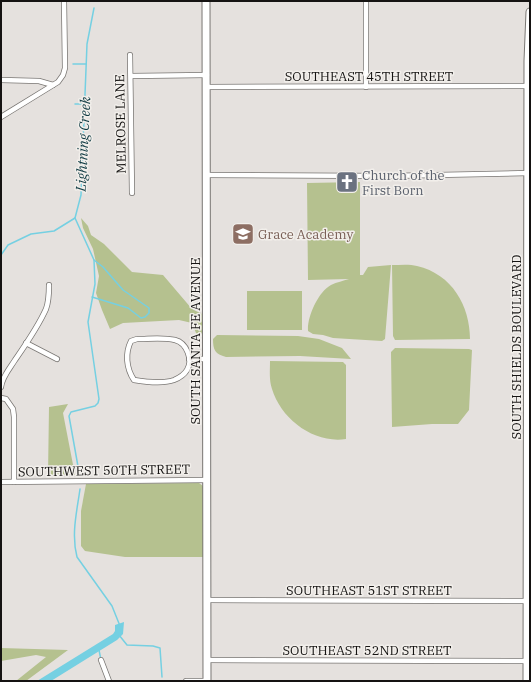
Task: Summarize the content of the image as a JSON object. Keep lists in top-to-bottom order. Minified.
{"streets":{"street":["SOUTHEAST 45TH STREET","MELROSE LANE","SOUTH SANTA FE AVENUE","SOUTH SHIELDS BOULEVARD","SOUTHWEST 50TH STREET","SOUTHEAST 51ST STREET","SOUTHEAST 52ND STREET"]},"crossings":[["SOUTHEAST 45TH STREET","SOUTH SANTA FE AVENUE"],["SOUTHEAST 45TH STREET","SOUTH SHIELDS BOULEVARD"],["SOUTH SANTA FE AVENUE","SOUTHWEST 50TH STREET"],["SOUTH SANTA FE AVENUE","SOUTHEAST 51ST STREET"],["SOUTH SANTA FE AVENUE","SOUTHEAST 52ND STREET"],["SOUTH SHIELDS BOULEVARD","SOUTHEAST 51ST STREET"],["SOUTH SHIELDS BOULEVARD","SOUTHEAST 52ND STREET"]],"water":["Lightning Creek"],"places":{"church":["Church of the First Born"],"school or university":["Grace Academy"]}}
